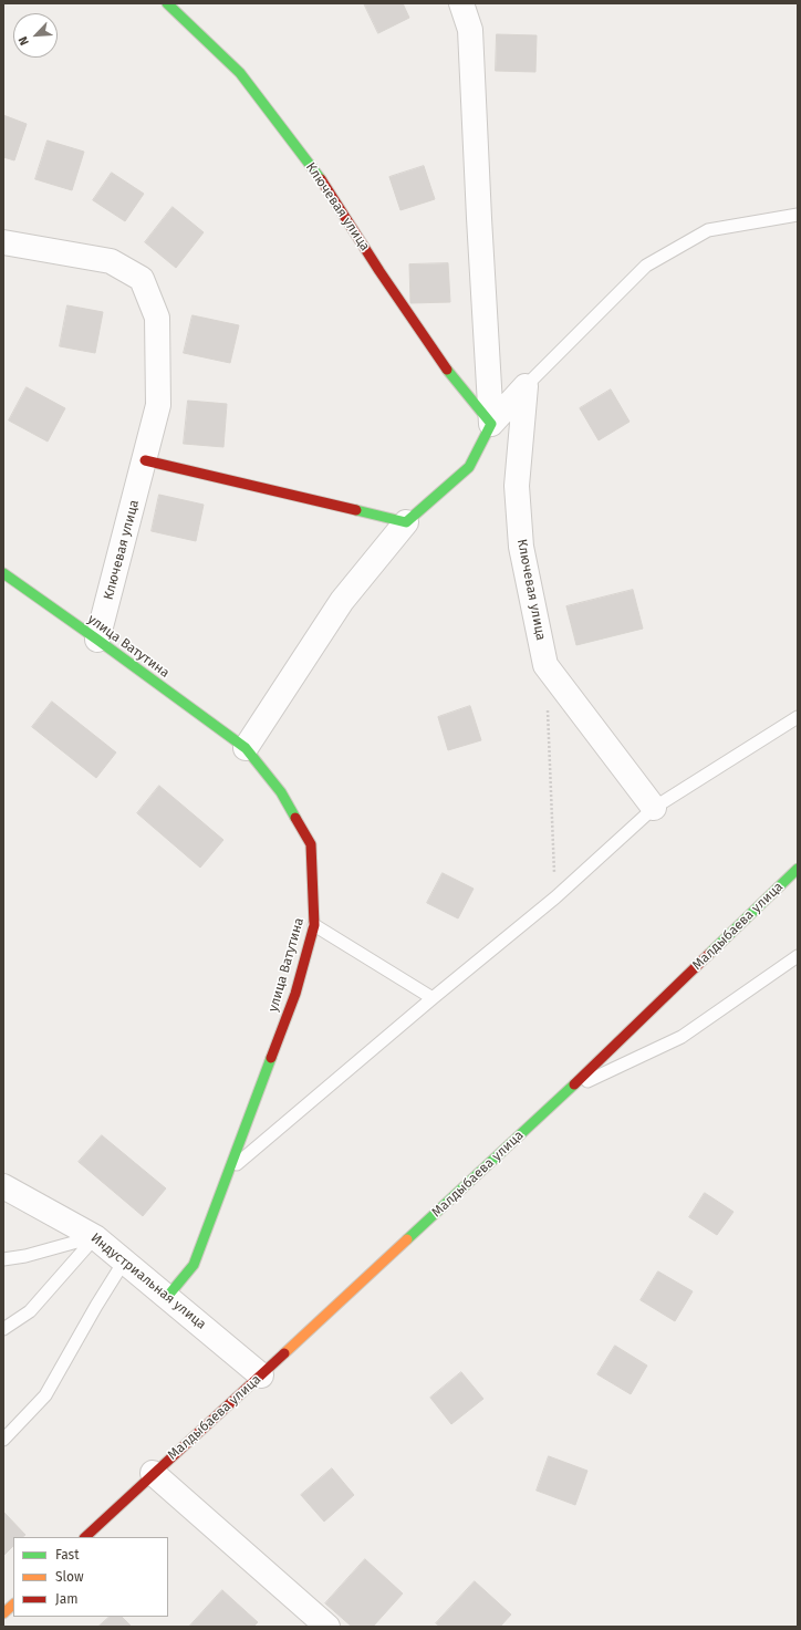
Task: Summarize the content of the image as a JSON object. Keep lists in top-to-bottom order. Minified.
{"streets":{"street":["Ключевая улица","улица Ватутина","Малдыбаева улица","Индустриальная улица"]},"crossings":[["Ключевая улица","улица Ватутина"],["улица Ватутина","Индустриальная улица"],["Малдыбаева улица","Индустриальная улица"]],"legend":["Fast","Slow","Jam"],"north":"bottom left"}
